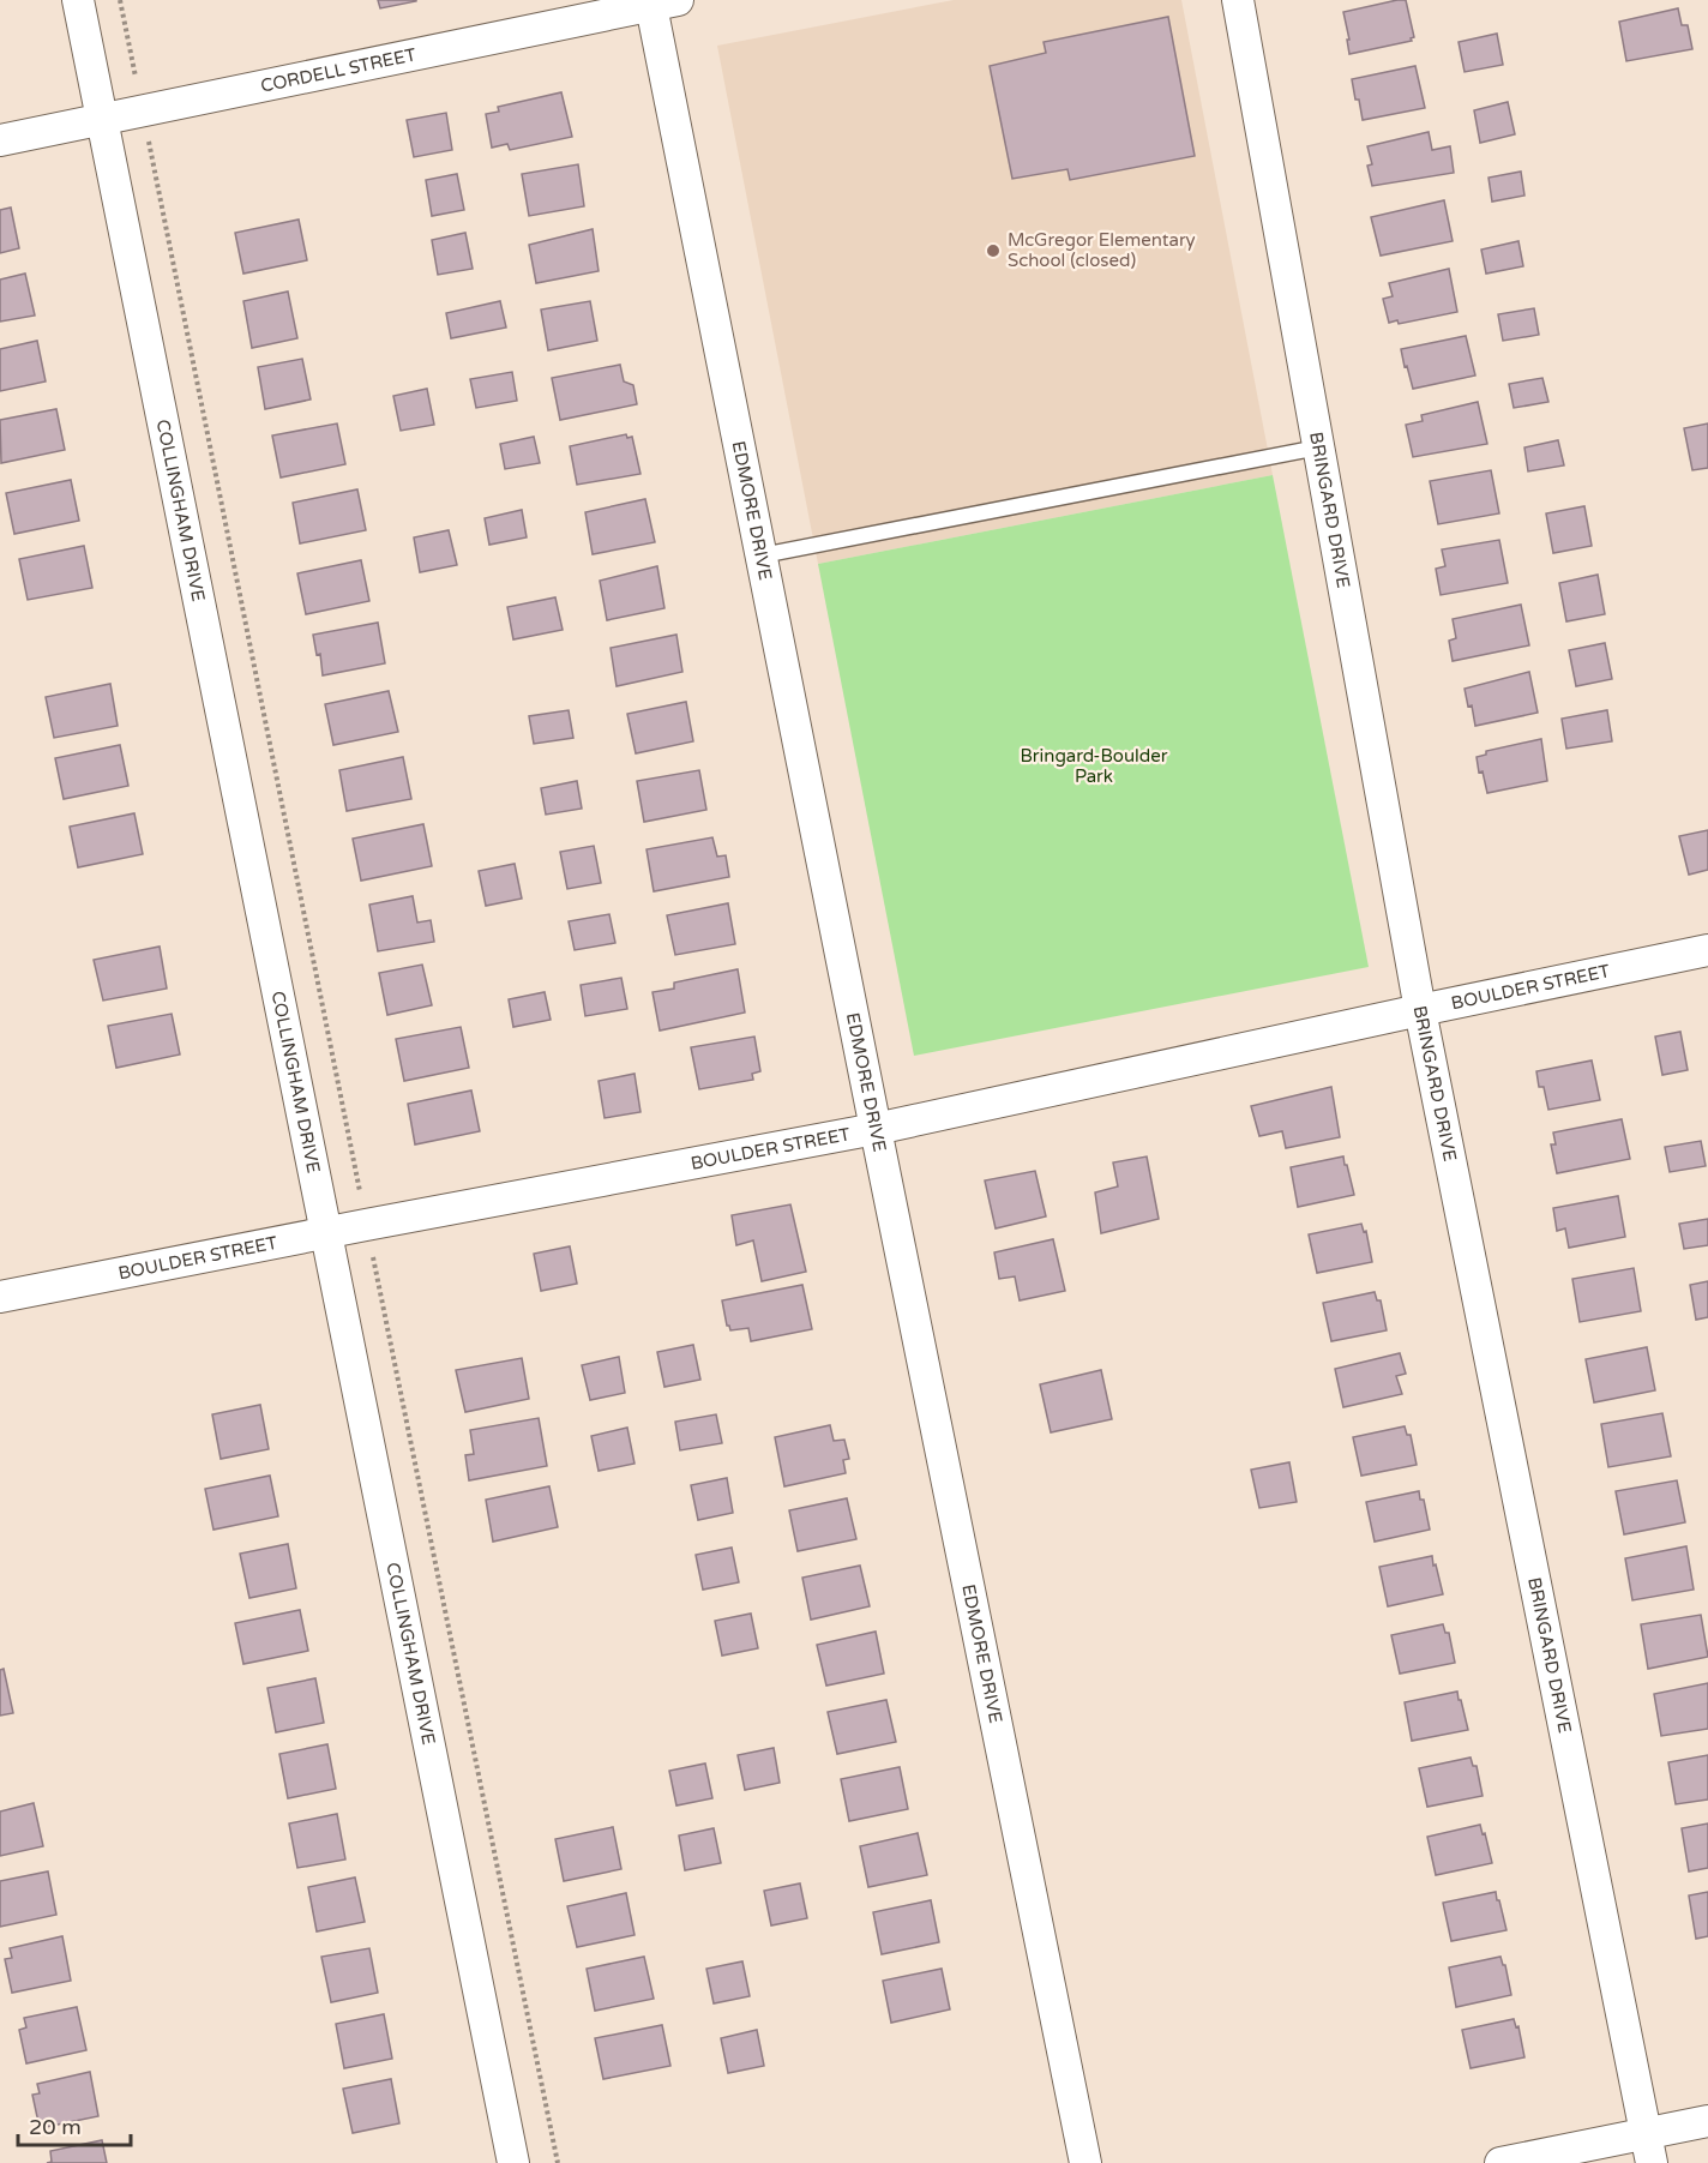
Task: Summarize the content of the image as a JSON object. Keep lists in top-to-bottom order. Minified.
{"streets":{"street":["CORDELL STREET","COLLINGHAM DRIVE","EDMORE DRIVE","BRINGARD DRIVE","BOULDER STREET"]},"crossings":[["CORDELL STREET","COLLINGHAM DRIVE"],["CORDELL STREET","EDMORE DRIVE"],["COLLINGHAM DRIVE","BOULDER STREET"],["EDMORE DRIVE","BOULDER STREET"],["BRINGARD DRIVE","BOULDER STREET"]],"parks":["Bringard-Boulder Park"],"places":["McGregor Elementary School (closed)"],"scale_bar":"20 m"}
